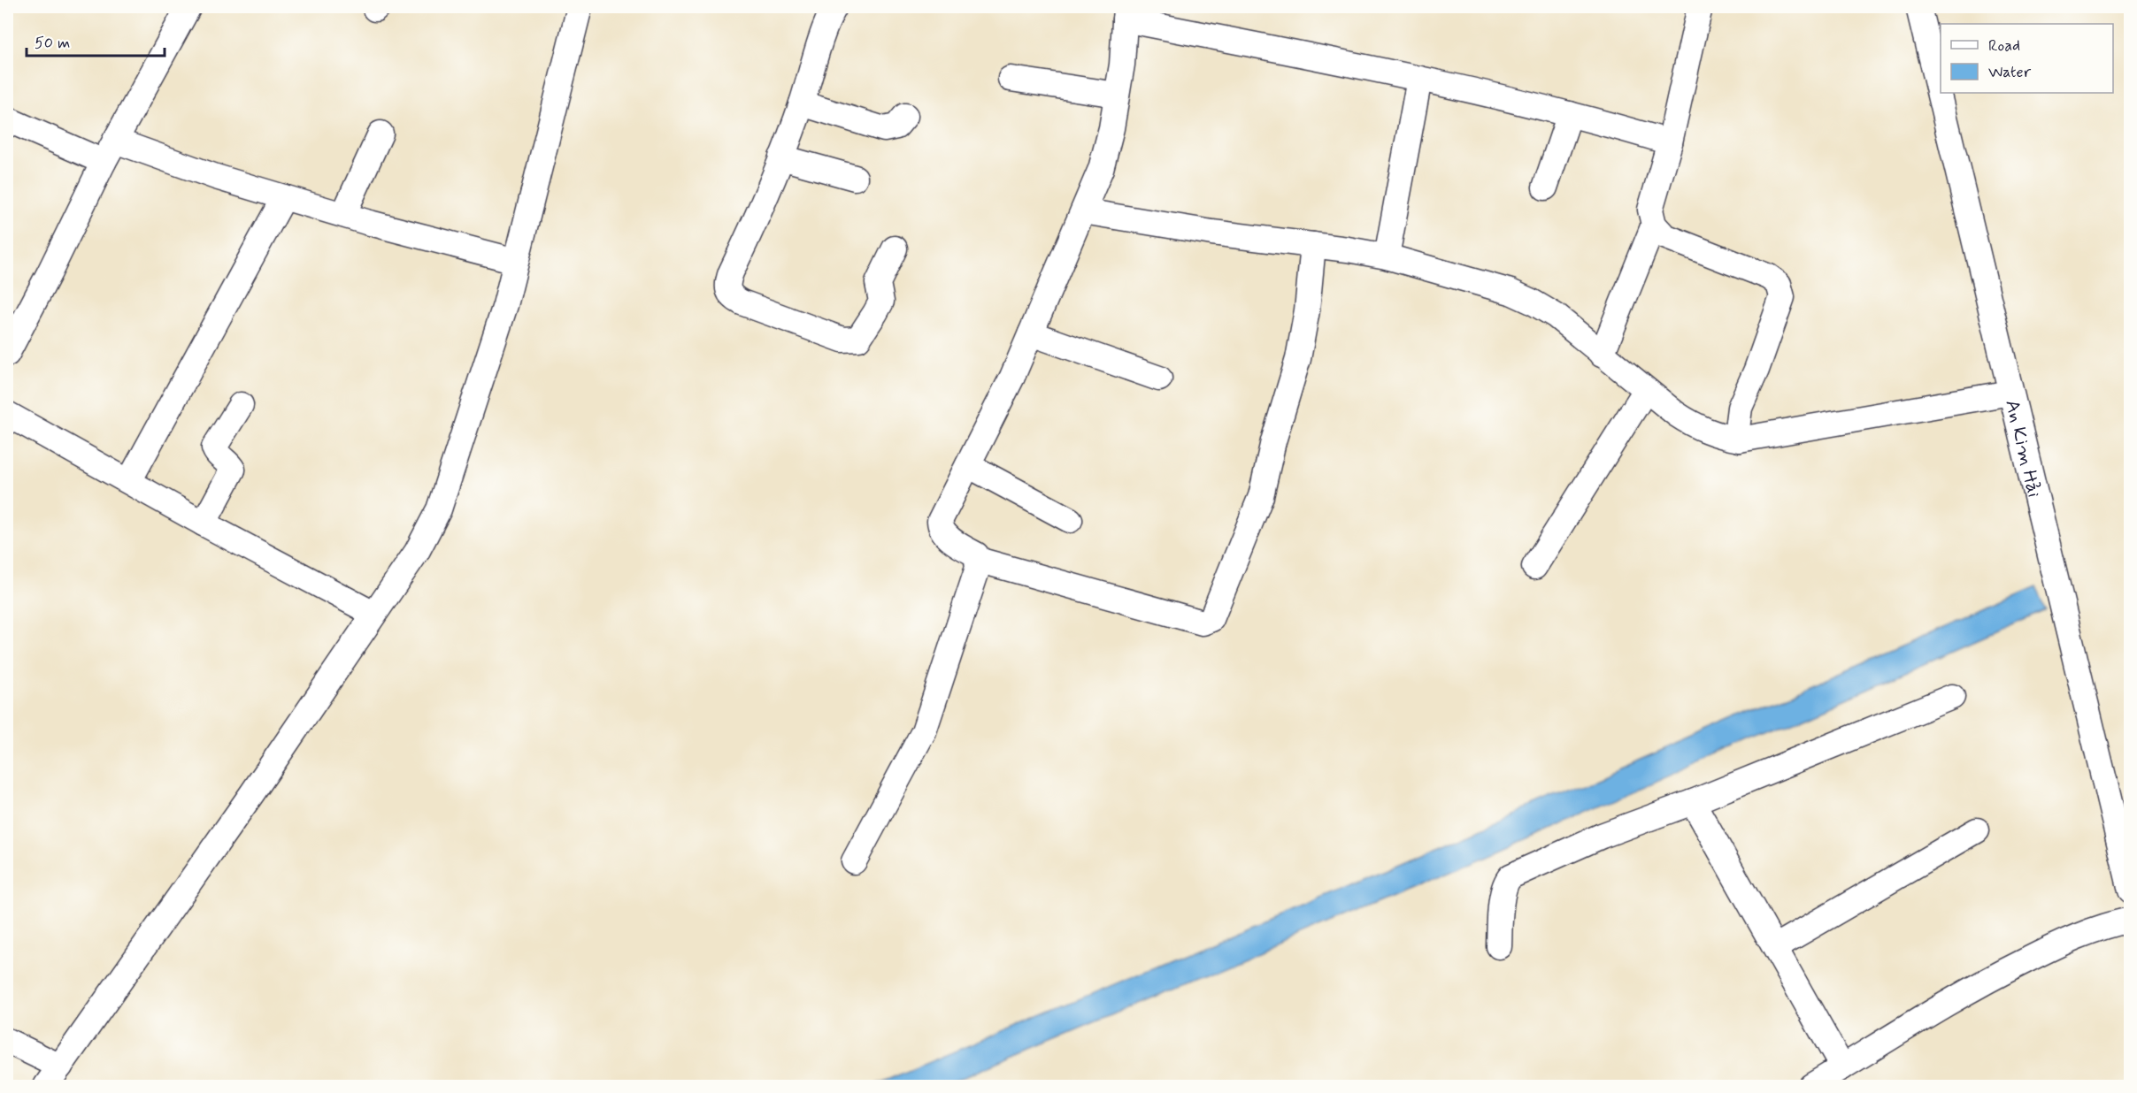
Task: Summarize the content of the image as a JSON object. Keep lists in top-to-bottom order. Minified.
{"streets":{"street":["An Kim Hải"]},"legend":["Road","Water"],"scale_bar":"50 m"}
